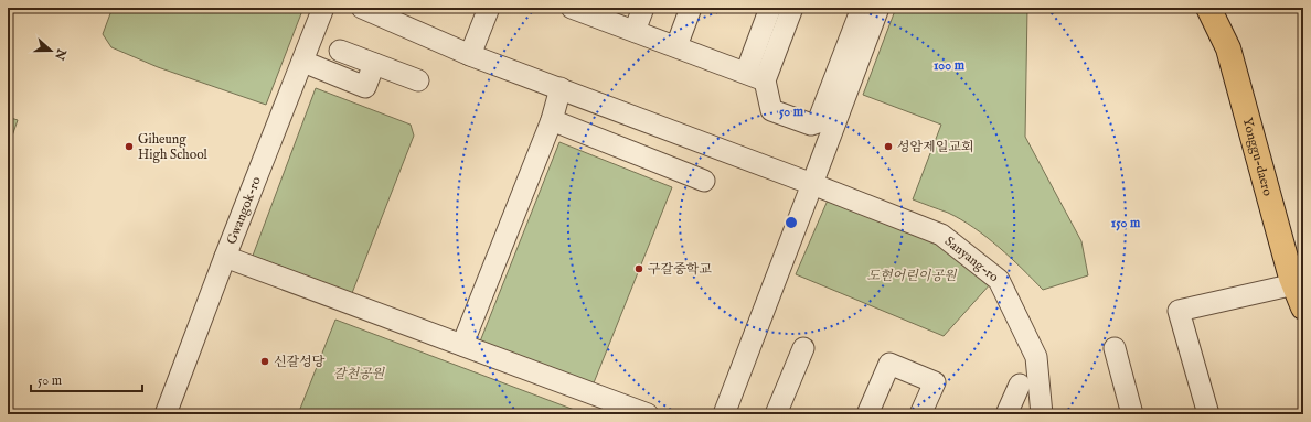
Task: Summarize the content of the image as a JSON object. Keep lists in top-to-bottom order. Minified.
{"streets":{"main road":["Yonggu-daero"],"street":["Gwangok-ro","Sanyang-ro"]},"parks":["도현어린이공원","갈천공원"],"places":["Giheung High School","성암제일교회","구갈중학교","신갈성당"],"scale_bar":"50 m","north":"right","rings":["100 m","50 m","150 m"]}
